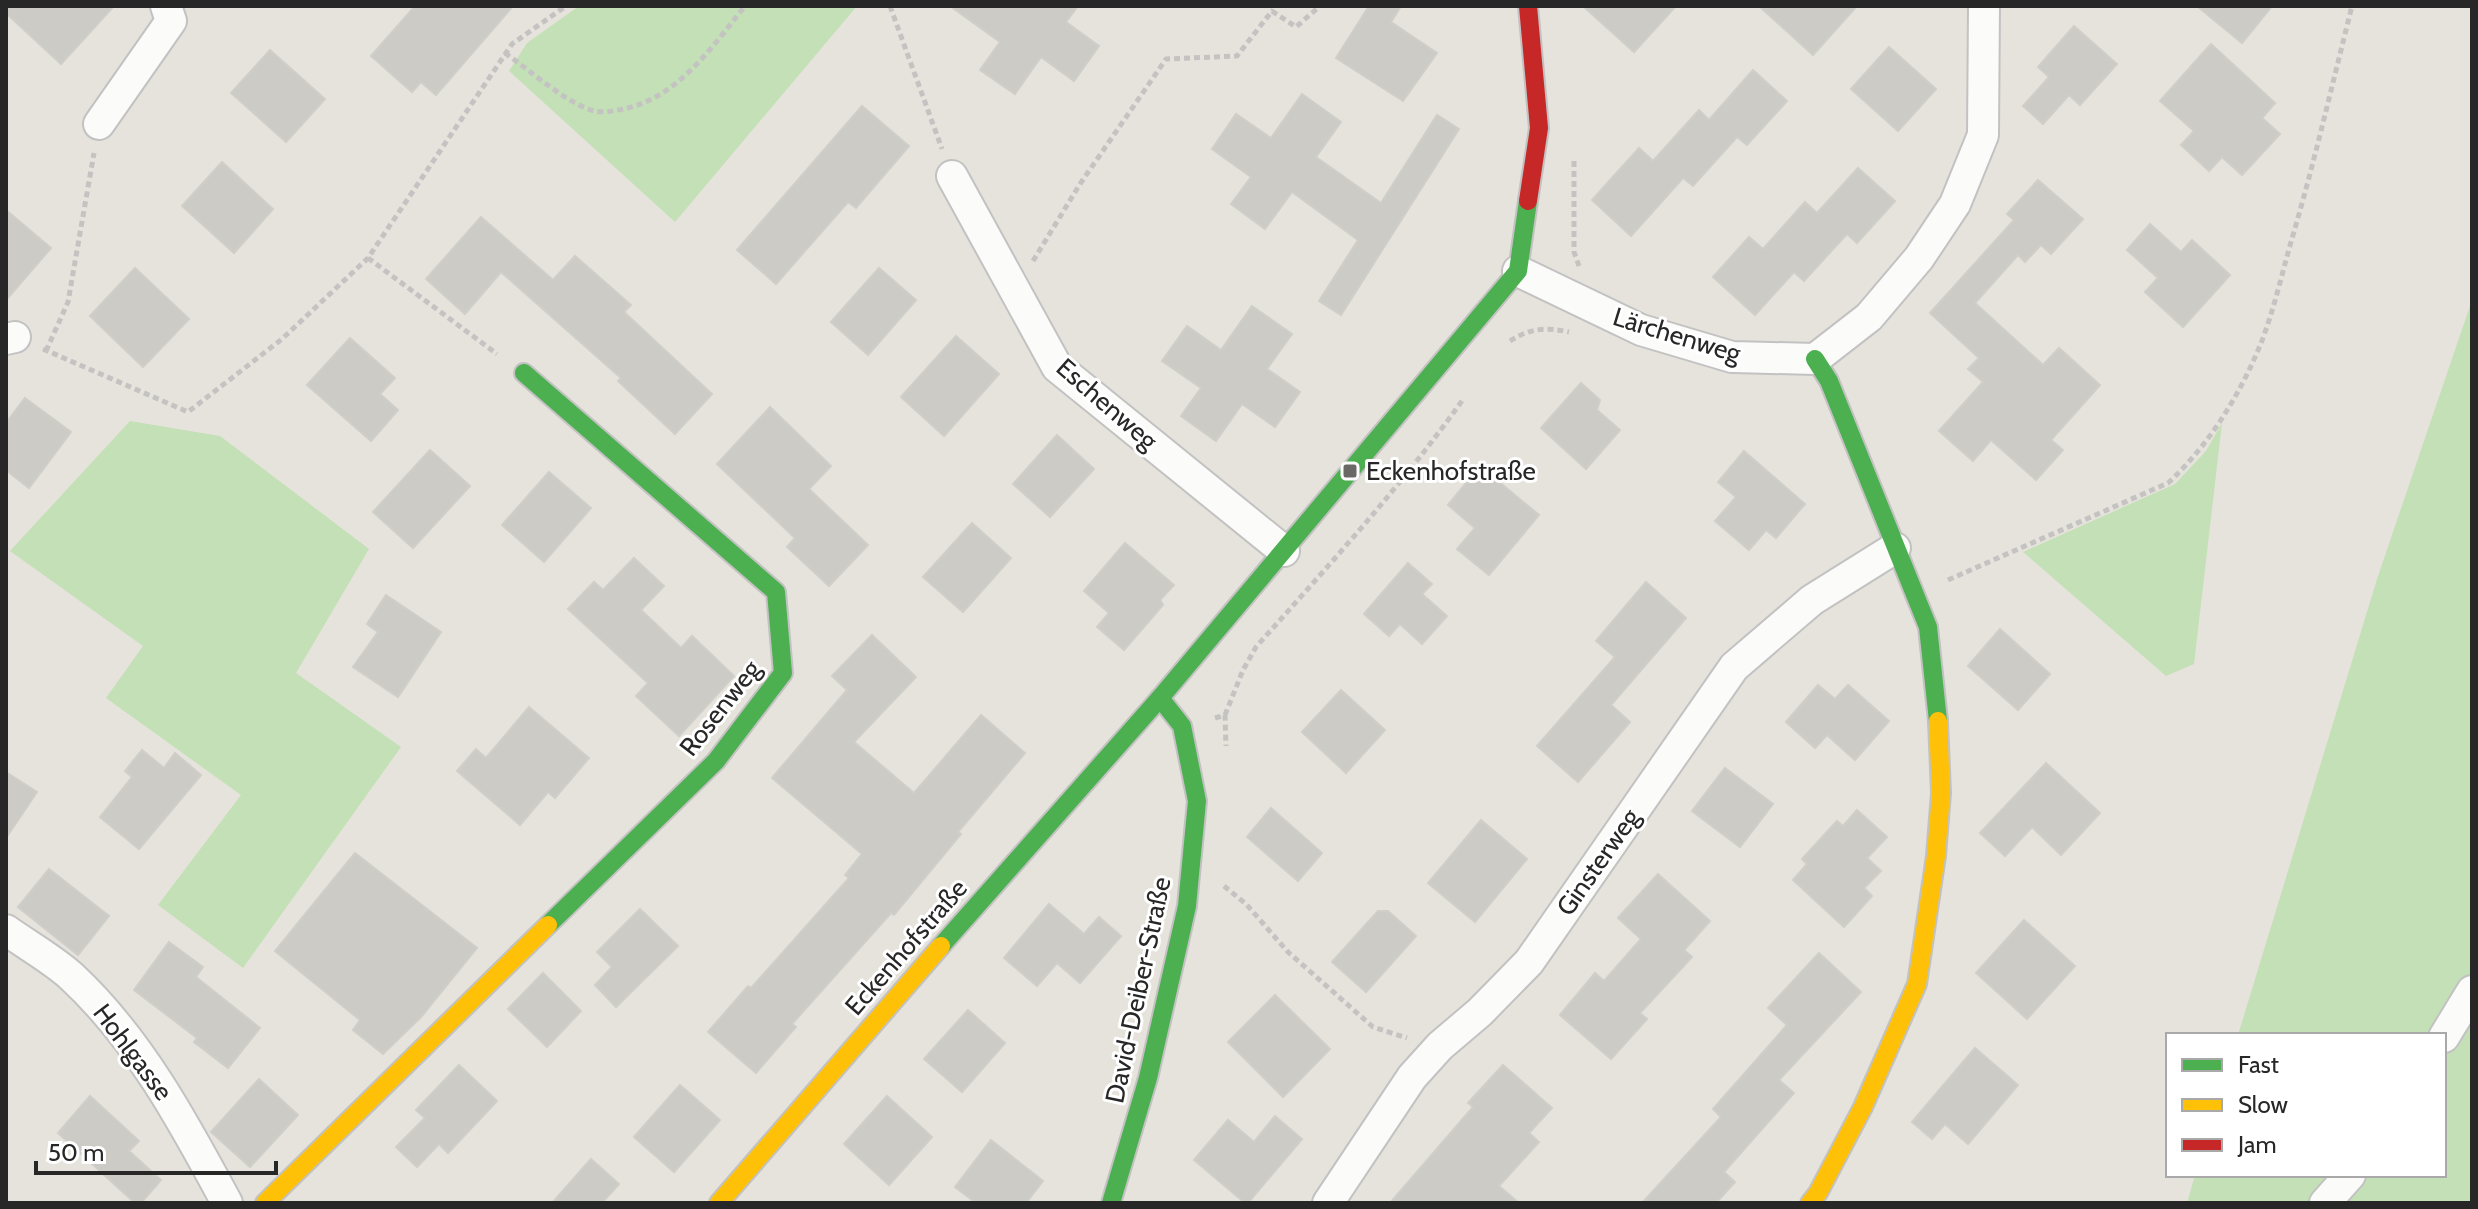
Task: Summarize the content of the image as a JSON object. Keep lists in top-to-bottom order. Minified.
{"streets":{"street":["Lärchenweg","Eschenweg","Rosenweg","Ginsterweg","Eckenhofstraße","David-Deiber-Straße","Hohlgasse"]},"crossings":[["Lärchenweg","Eckenhofstraße"],["Eschenweg","Eckenhofstraße"],["Eckenhofstraße","David-Deiber-Straße"]],"places":{"transit":["Eckenhofstraße"]},"legend":["Fast","Slow","Jam"],"scale_bar":"50 m"}
